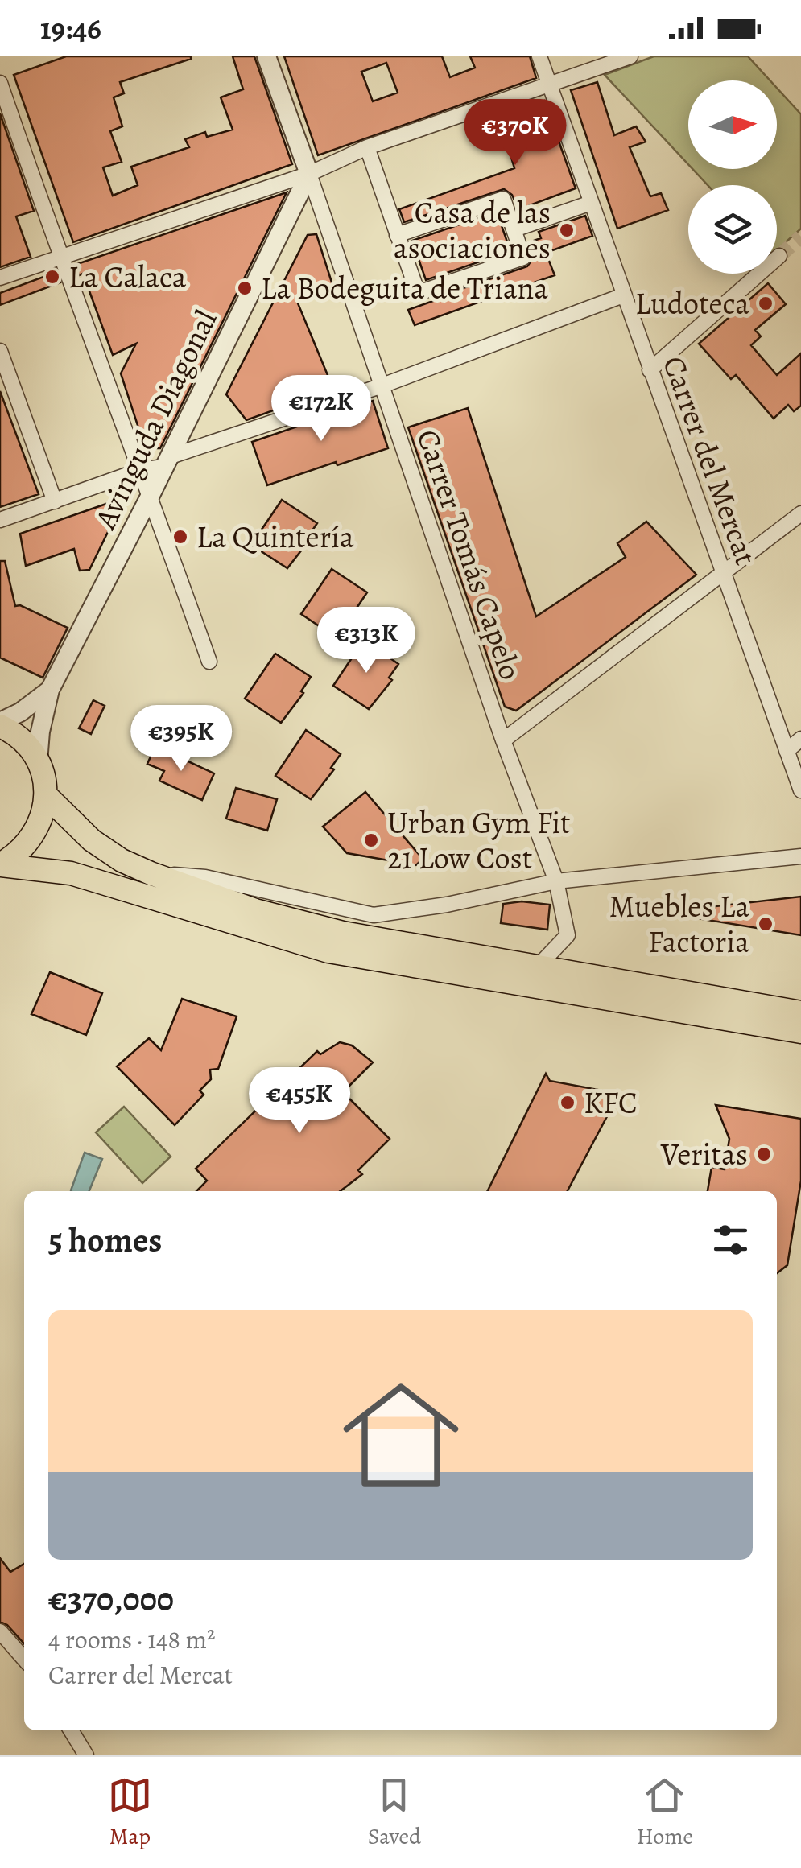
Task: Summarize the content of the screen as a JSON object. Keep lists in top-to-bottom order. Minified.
{"streets":{"street":["Avinguda Diagonal","Carrer del Mercat","Carrer Tomás Capelo"]},"crossings":[["Avinguda Diagonal","Carrer Tomás Capelo"]],"places":["Casa de las asociaciones","La Calaca","La Bodeguita de Triana","Ludoteca","La Quintería","Urban Gym Fit 21 Low Cost","Muebles La Factoria","KFC","Veritas"],"north":"right","page":{"status":"19:46","price":["€370K","€172K","€313K","€395K","€455K"],"heading":"5 homes","list":[{"name":"€370,000","note":"4 rooms · 148 m² · Carrer del Mercat"}],"tabs":["Map","Saved","Home"]}}
